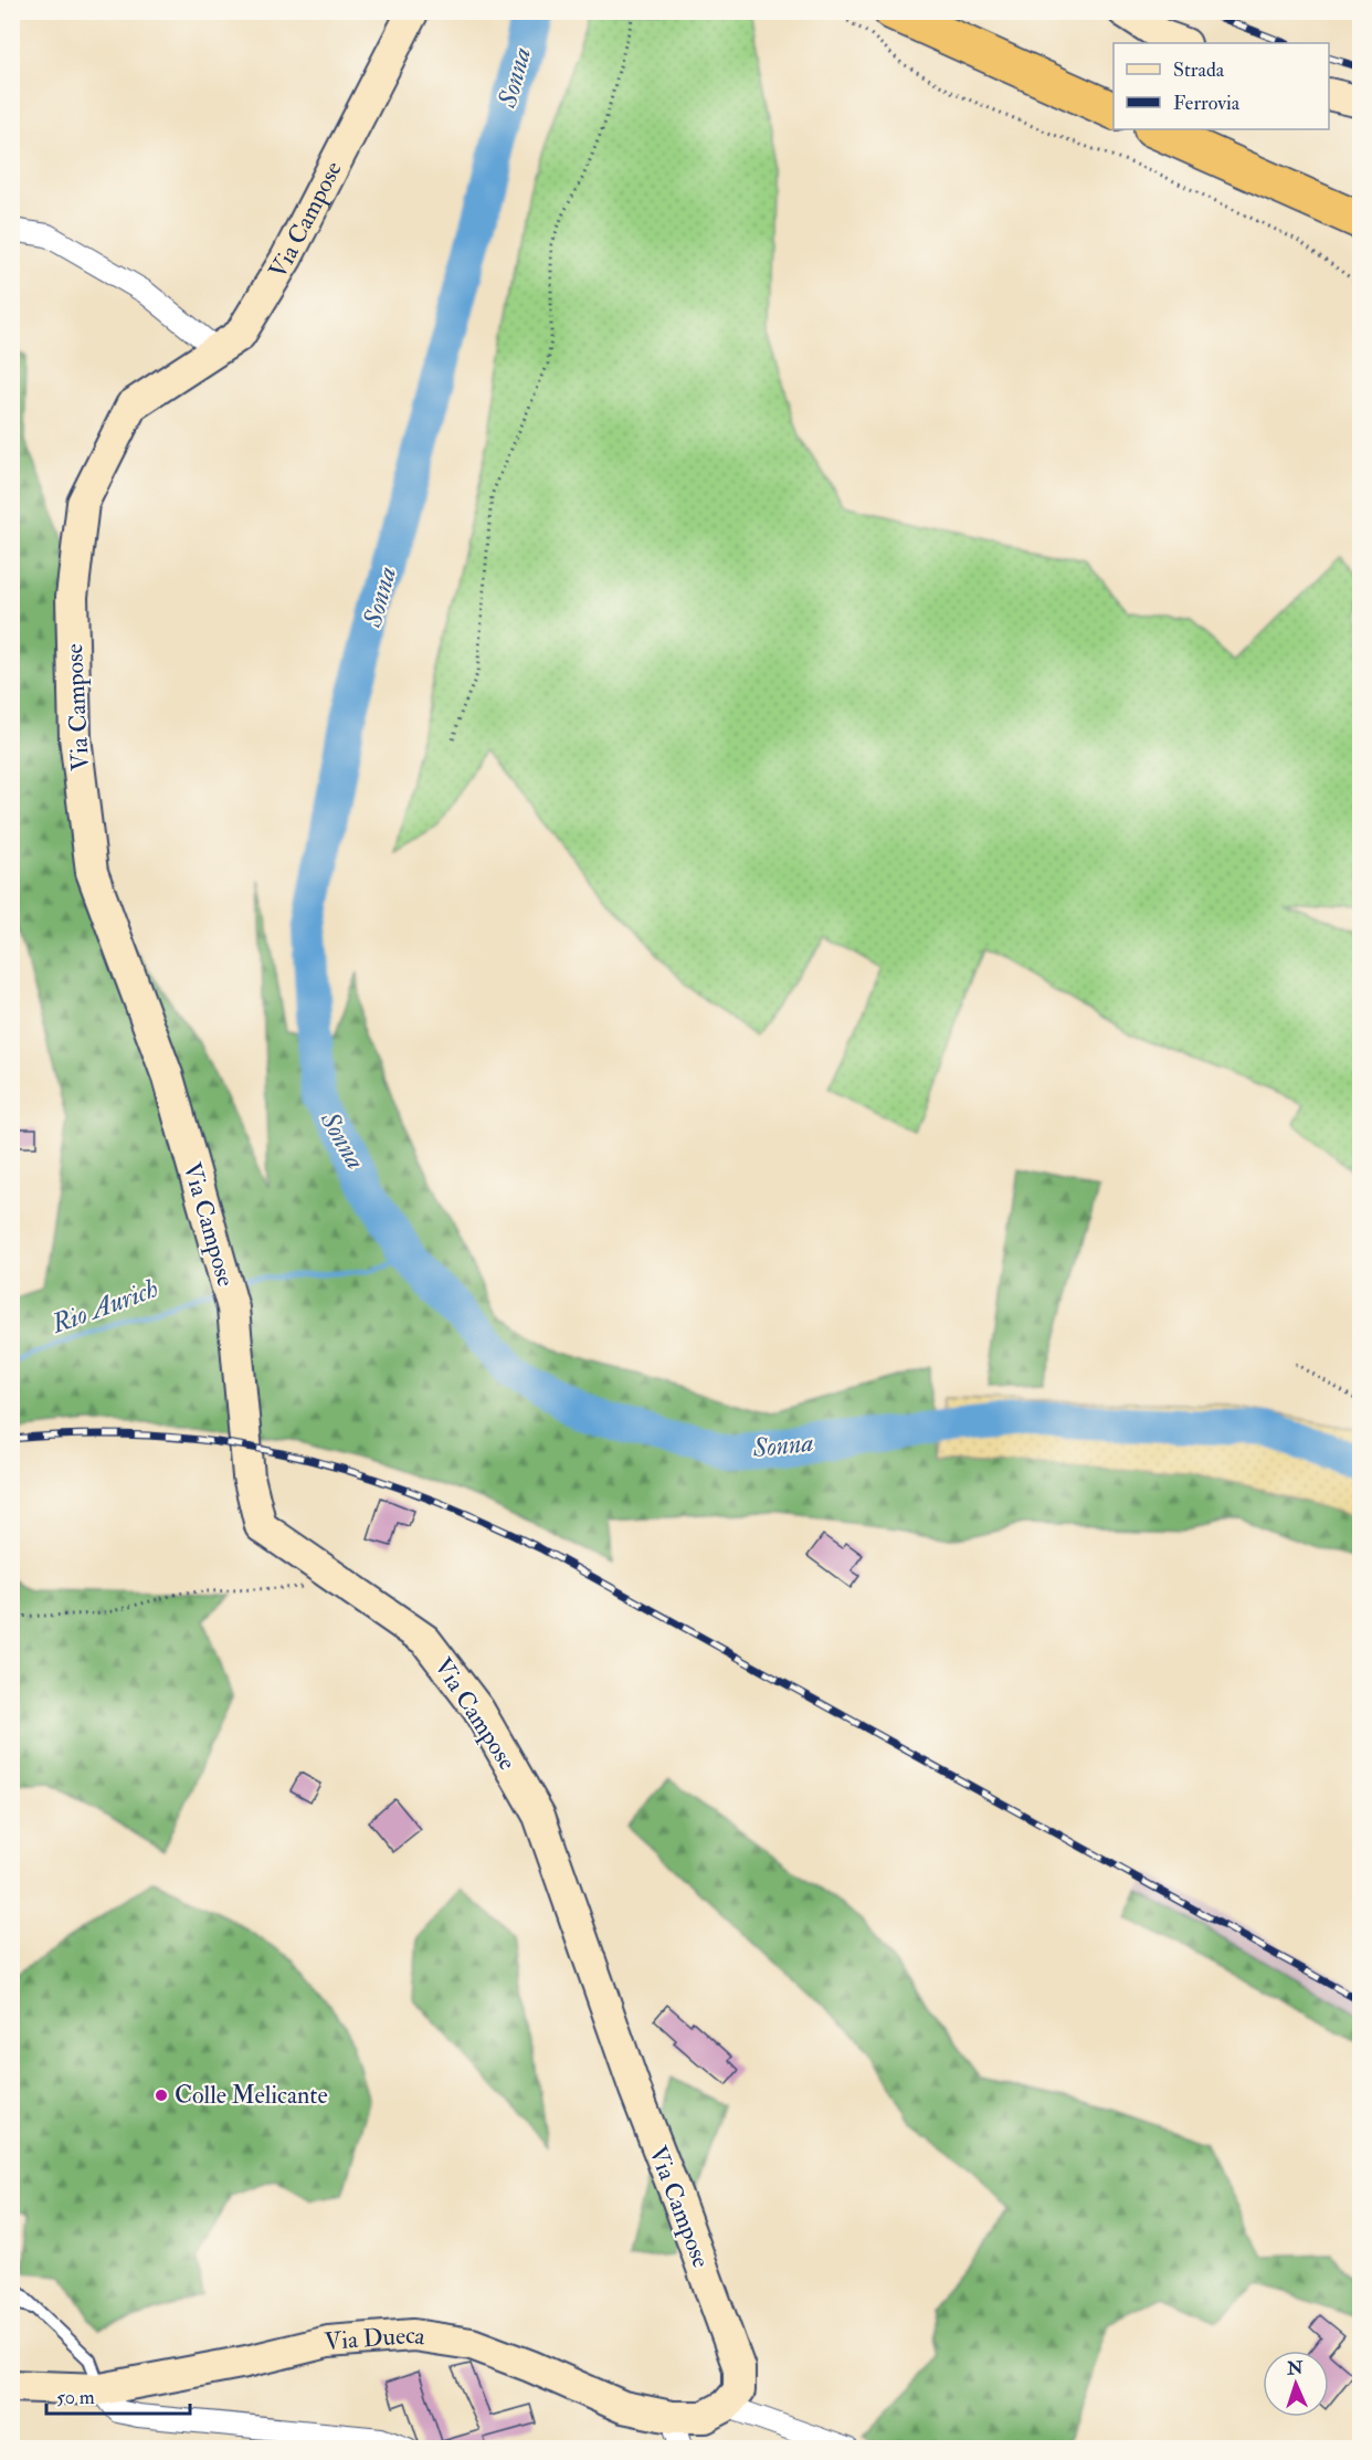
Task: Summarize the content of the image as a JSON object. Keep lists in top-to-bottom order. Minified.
{"streets":{"street":["Via Campose","Via Dueca"]},"crossings":[["Via Campose","Via Dueca"]],"water":["Sonna","Rio Aurich"],"places":["Colle Melicante"],"legend":["Strada","Ferrovia"],"scale_bar":"50 m","north":"top"}
